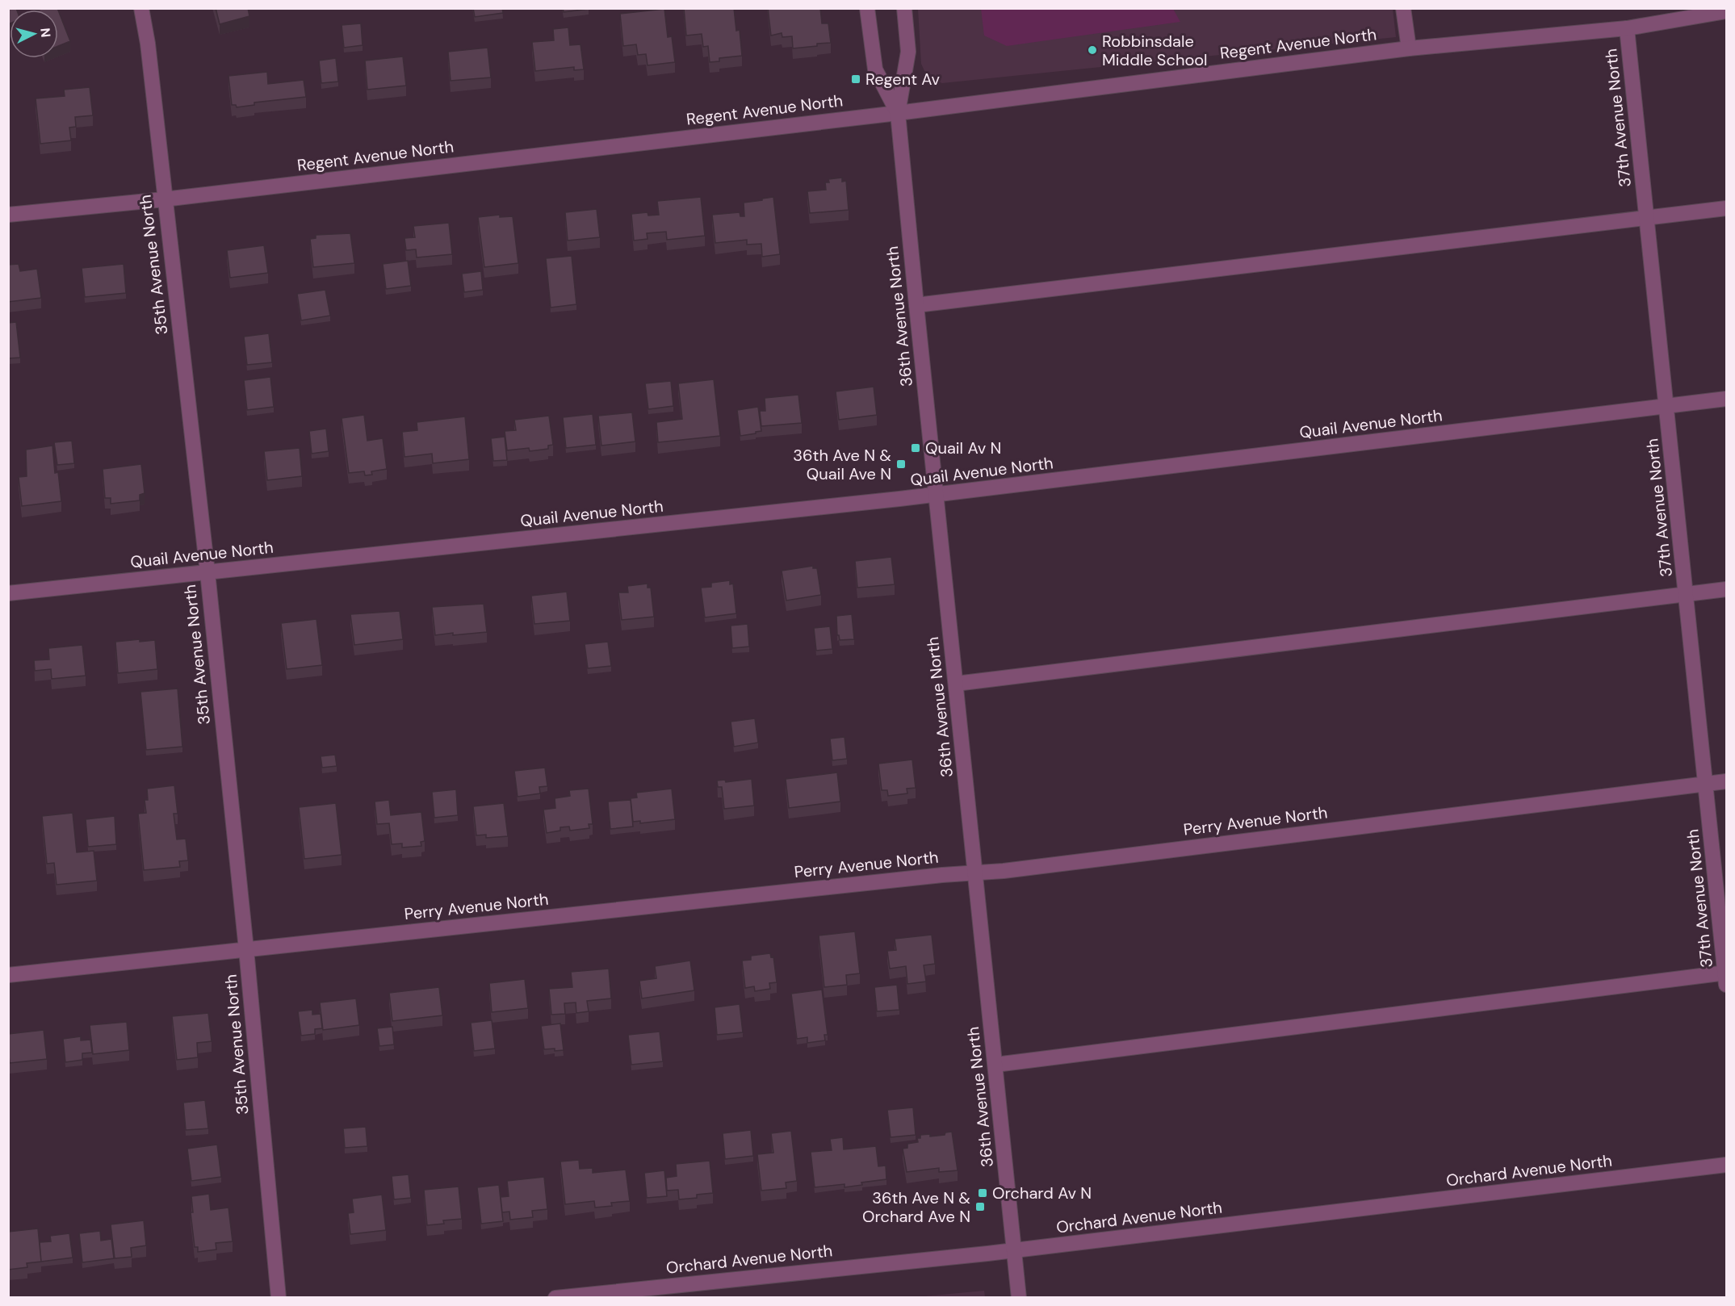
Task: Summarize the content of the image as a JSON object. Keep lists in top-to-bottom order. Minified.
{"streets":{"street":["Regent Avenue North","37th Avenue North","35th Avenue North","36th Avenue North","Quail Avenue North","Perry Avenue North","Orchard Avenue North"]},"crossings":[["Regent Avenue North","37th Avenue North"],["Regent Avenue North","35th Avenue North"],["Regent Avenue North","36th Avenue North"],["37th Avenue North","Quail Avenue North"],["37th Avenue North","Perry Avenue North"],["35th Avenue North","Quail Avenue North"],["35th Avenue North","Perry Avenue North"],["36th Avenue North","Quail Avenue North"],["36th Avenue North","Perry Avenue North"],["36th Avenue North","Orchard Avenue North"]],"places":{"other":["Robbinsdale Middle School"],"transit":["Regent Av","Quail Av N","36th Ave N & Quail Ave N","Orchard Av N","36th Ave N & Orchard Ave N"]},"north":"right"}
